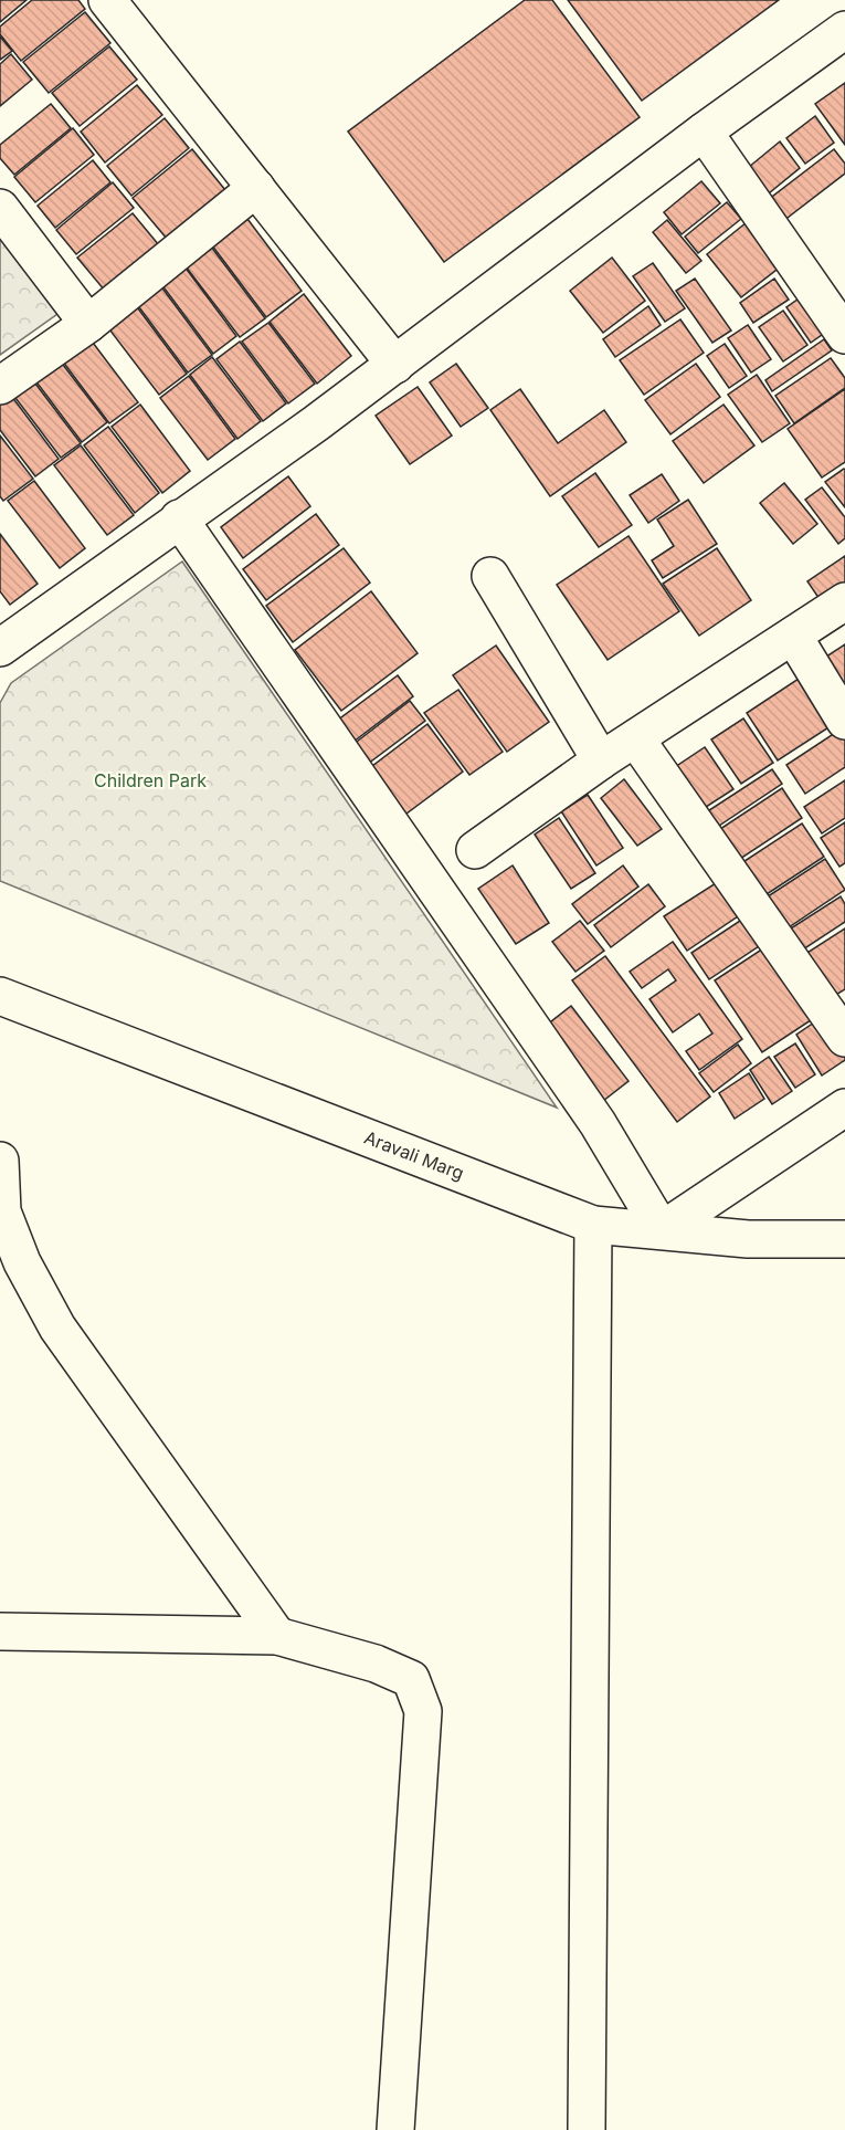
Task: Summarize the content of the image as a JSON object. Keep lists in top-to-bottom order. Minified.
{"streets":{"street":["Aravali Marg"]},"parks":["Children Park"]}
